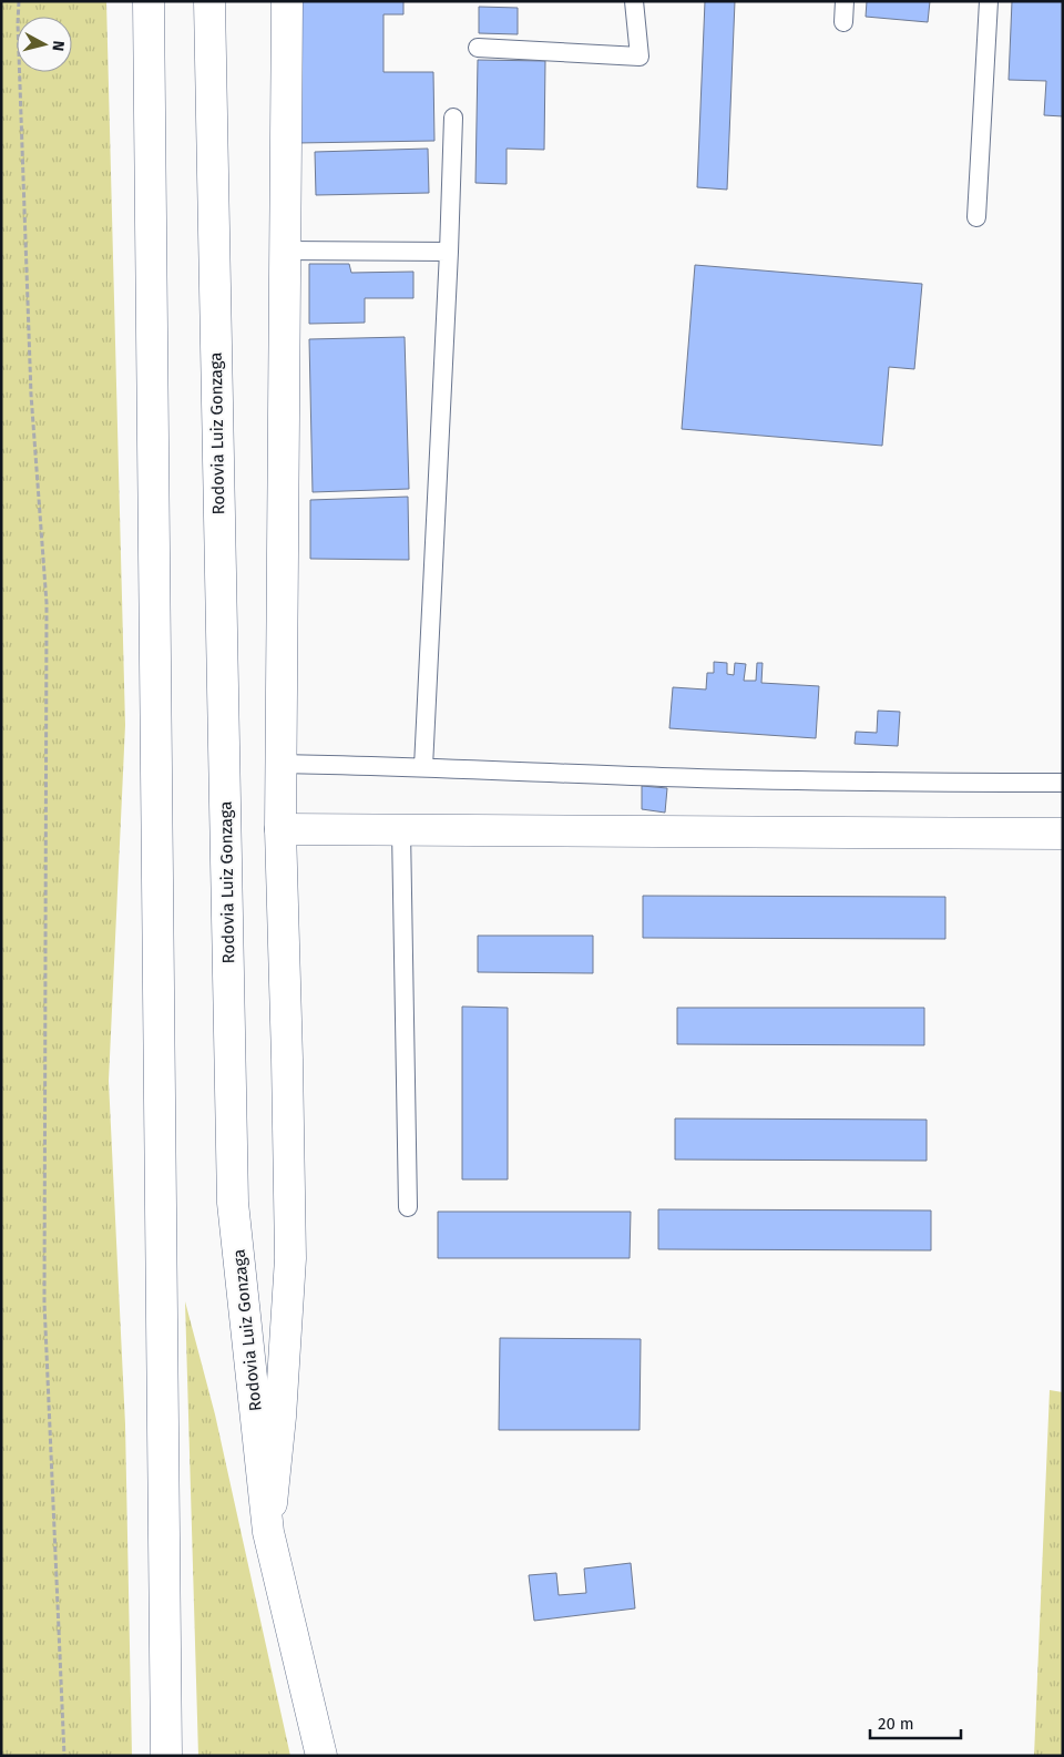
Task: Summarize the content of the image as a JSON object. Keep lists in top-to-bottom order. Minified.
{"streets":{"main road":["Rodovia Luiz Gonzaga"]},"scale_bar":"20 m","north":"right"}
